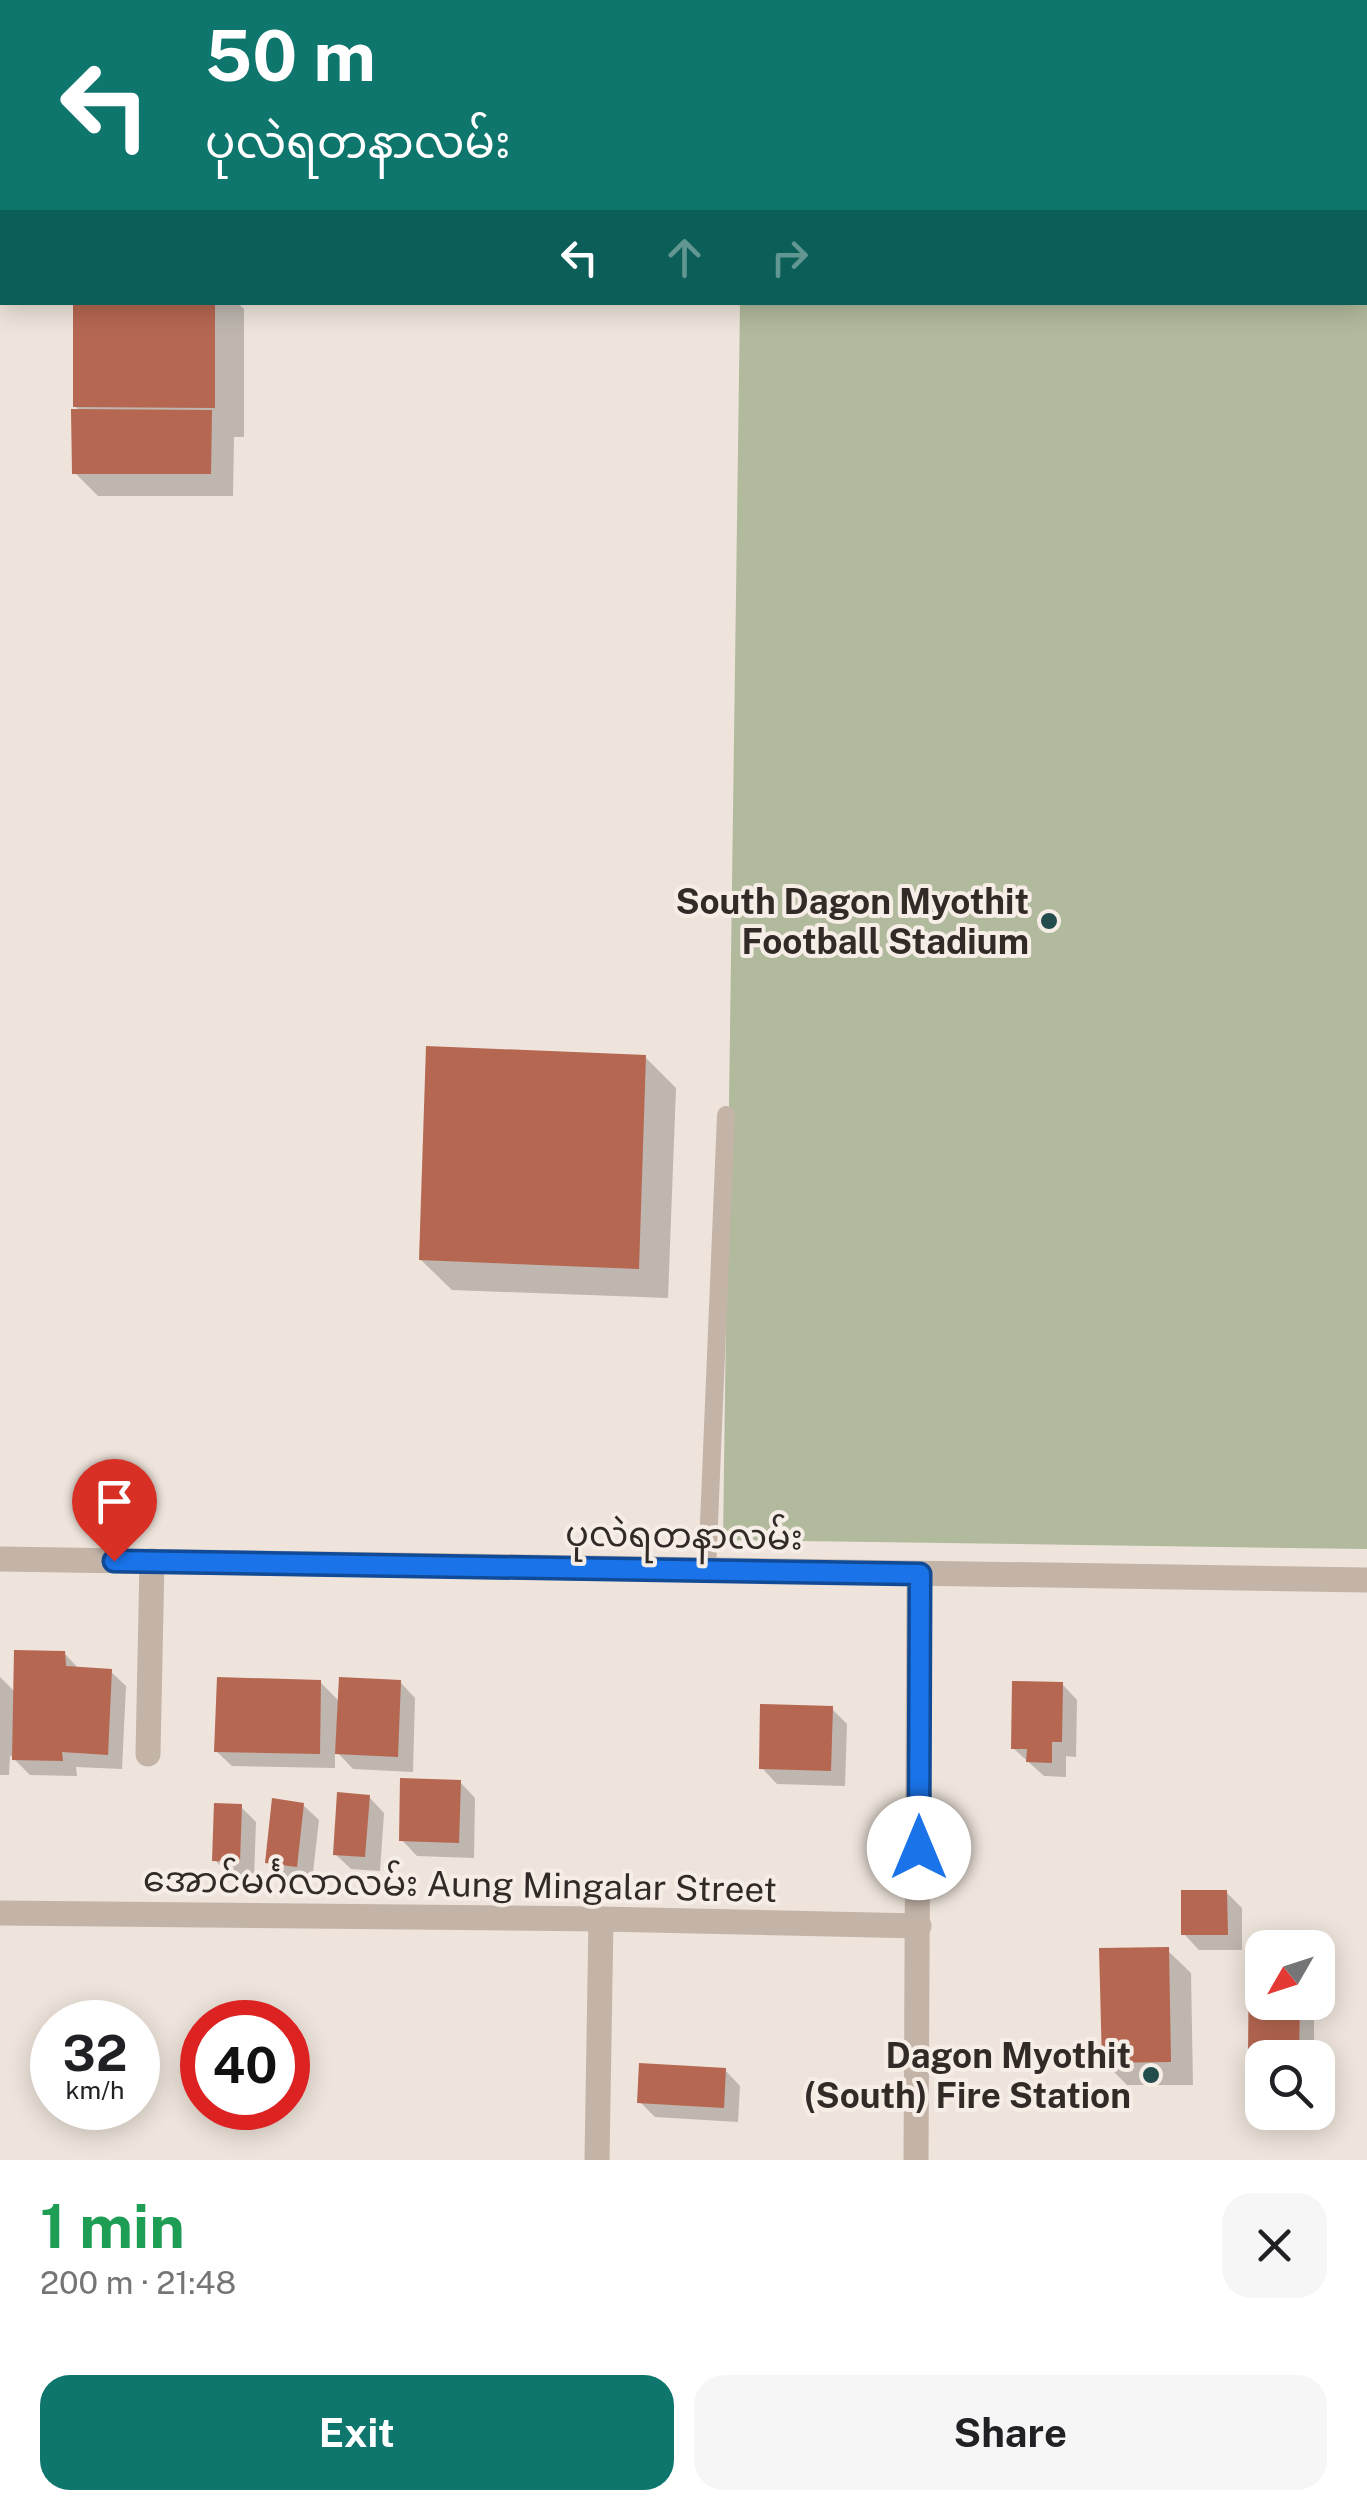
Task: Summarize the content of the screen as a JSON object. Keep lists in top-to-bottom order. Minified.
{"streets":{"street":["ပုလဲရတနာလမ်း","အောင်မင်္ဂလာလမ်း Aung Mingalar Street"]},"places":["South Dagon Myothit Football Stadium","Dagon Myothit (South) Fire Station"],"north":"bottom left","page":{"turn":["50 m","ပုလဲရတနာလမ်း"],"speed":"32 km/h","limit":"40","heading":["1 min","200 m · 21:48"],"buttons":["Exit","Share"]}}
